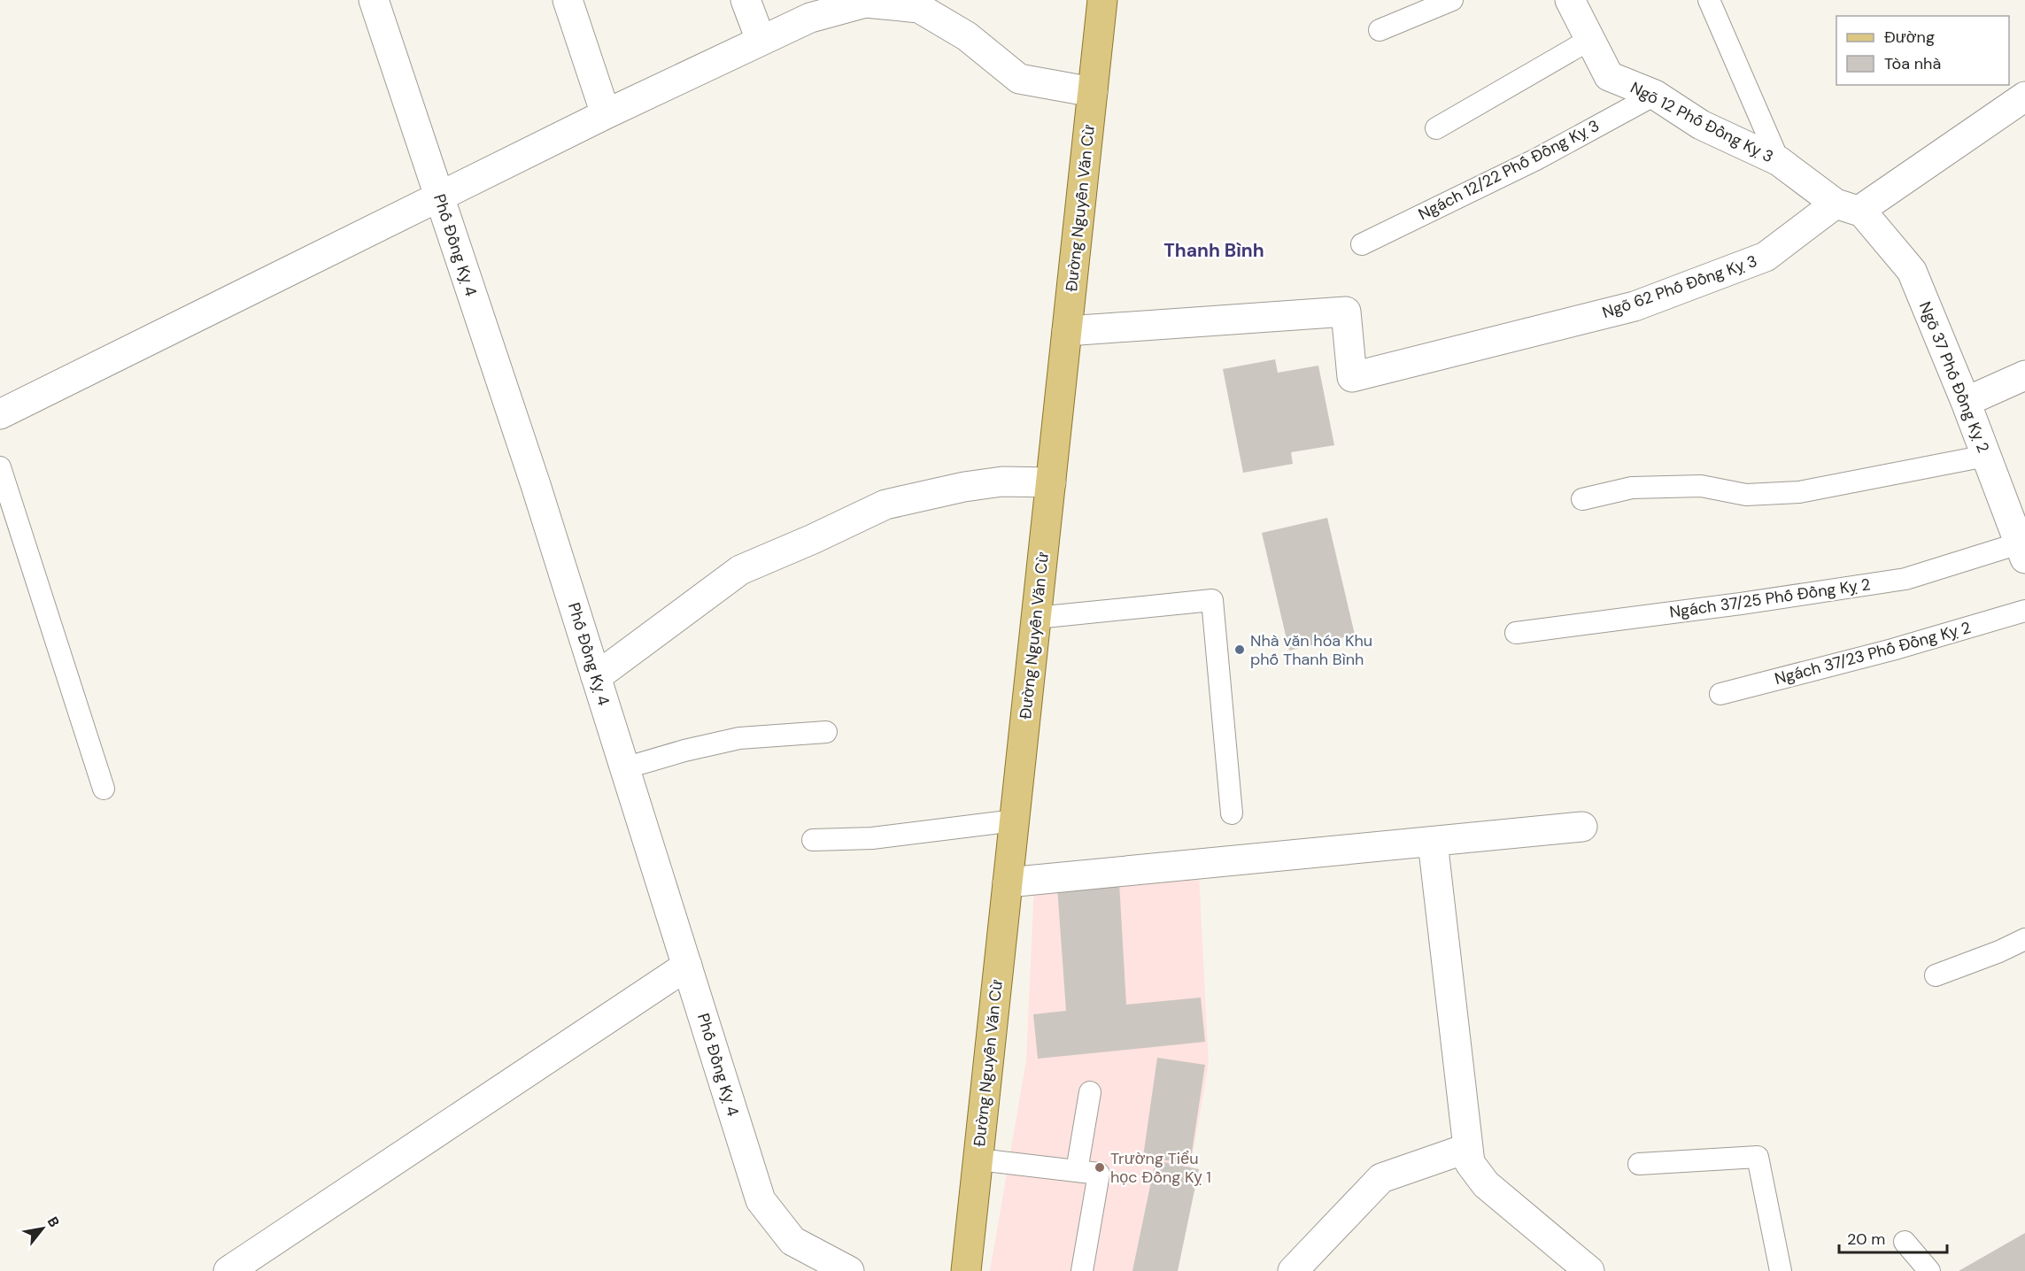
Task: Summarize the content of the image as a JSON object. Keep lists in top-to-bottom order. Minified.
{"streets":{"main road":["Đường Nguyễn Văn Cừ"],"street":["Ngõ 12 Phố Đồng Kỵ 3","Phố Đồng Kỵ 4","Ngõ 62 Phố Đồng Kỵ 3","Ngõ 37 Phố Đồng Kỵ 2"],"lane":["Ngách 12/22 Phố Đồng Kỵ 3","Ngách 37/25 Phố Đồng Kỵ 2","Ngách 37/23 Phố Đồng Kỵ 2"]},"crossings":[["Ngõ 12 Phố Đồng Kỵ 3","Ngách 12/22 Phố Đồng Kỵ 3"],["Ngõ 12 Phố Đồng Kỵ 3","Ngõ 62 Phố Đồng Kỵ 3"],["Ngõ 12 Phố Đồng Kỵ 3","Ngõ 37 Phố Đồng Kỵ 2"],["Đường Nguyễn Văn Cừ","Ngõ 62 Phố Đồng Kỵ 3"],["Ngõ 62 Phố Đồng Kỵ 3","Ngõ 37 Phố Đồng Kỵ 2"],["Ngõ 37 Phố Đồng Kỵ 2","Ngách 37/25 Phố Đồng Kỵ 2"]],"districts":["Thanh Bình"],"places":["Nhà văn hóa Khu phố Thanh Bình","Trường Tiểu học Đồng Kỵ 1"],"legend":["Đường","Tòa nhà"],"scale_bar":"20 m","north":"top right"}
